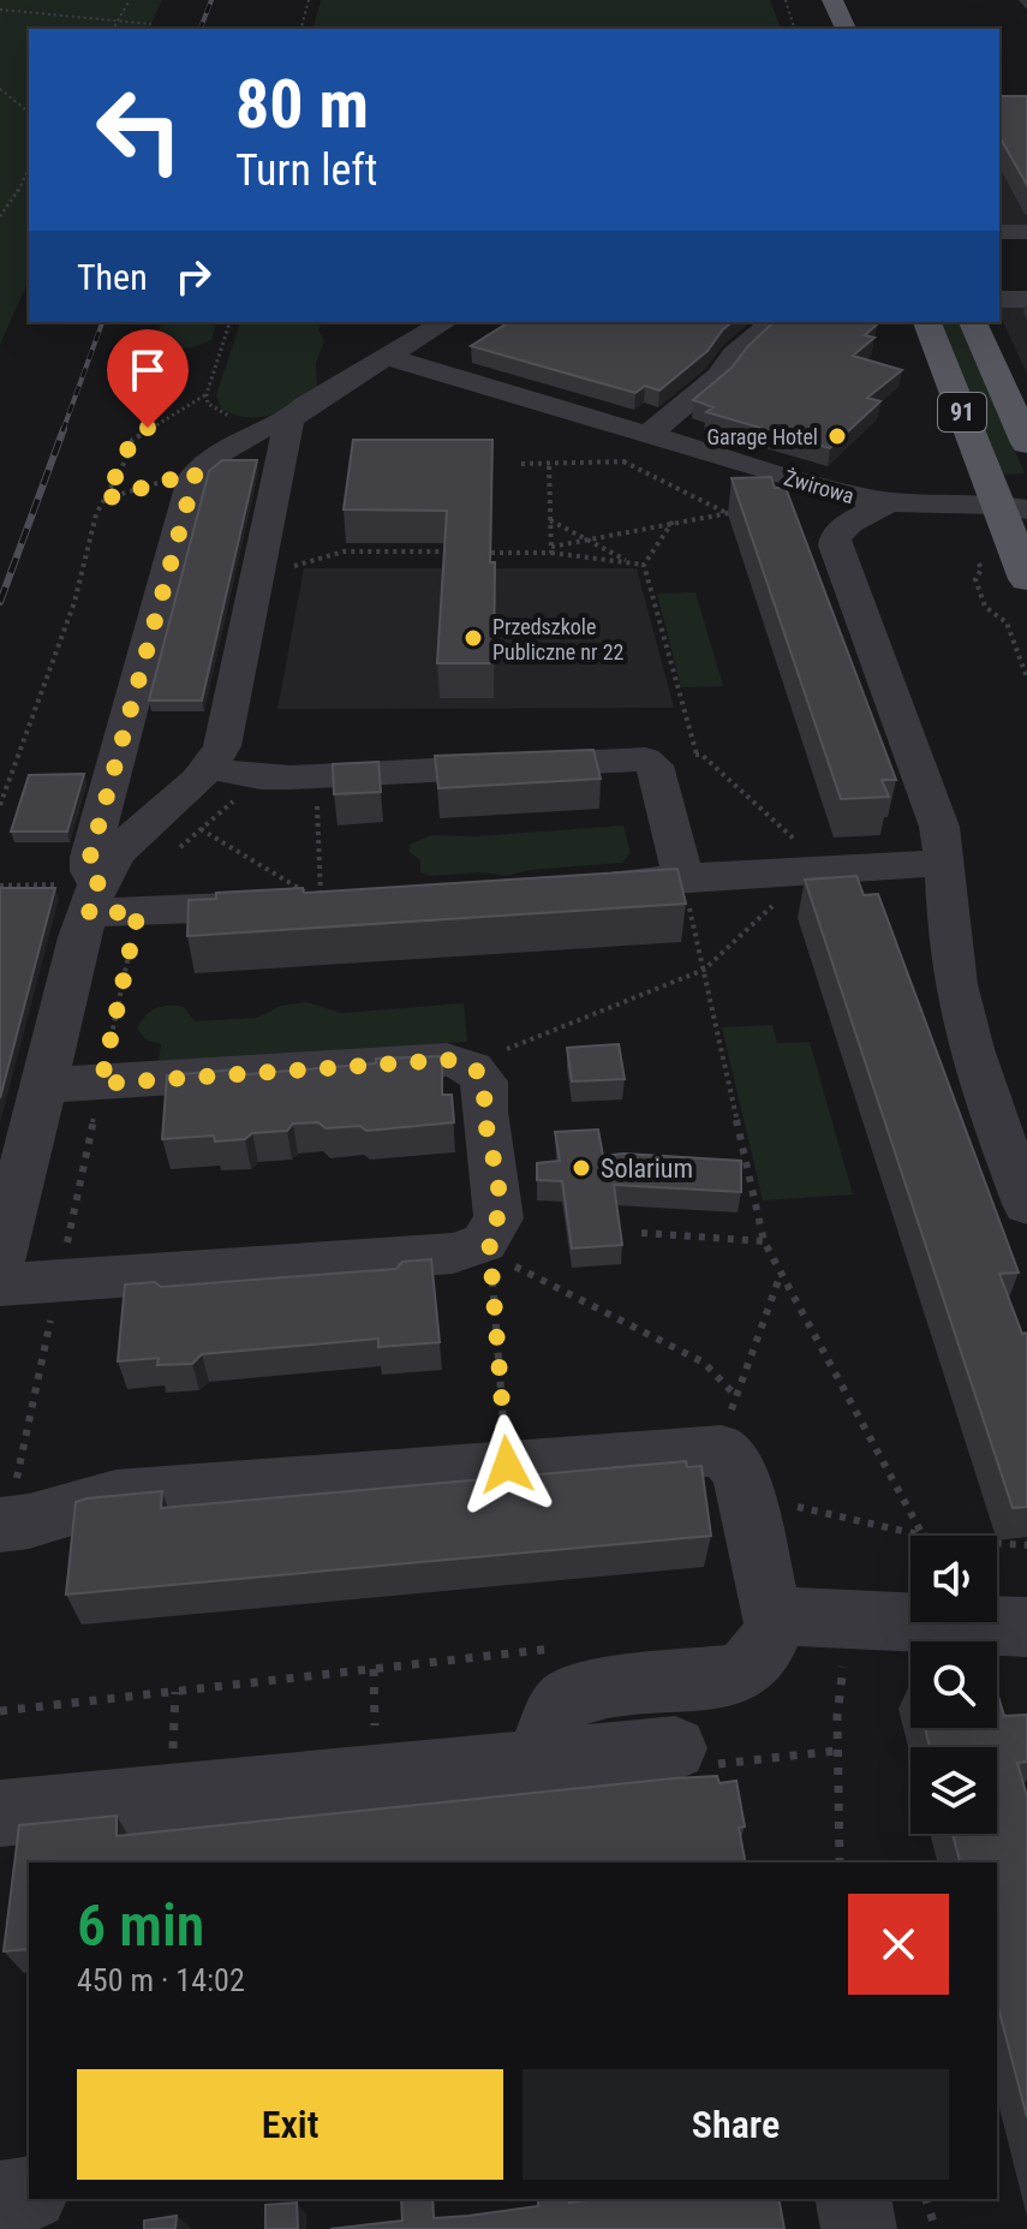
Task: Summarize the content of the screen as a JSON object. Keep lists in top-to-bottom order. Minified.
{"streets":{"main road":["91"],"street":["Żwirowa"]},"crossings":[["91","Żwirowa"]],"places":["Garage Hotel","Przedszkole Publiczne nr 22","Solarium"],"page":{"turn":["80 m","Turn left"],"then":"Then","heading":["6 min","450 m · 14:02"],"buttons":["Exit","Share"]}}
